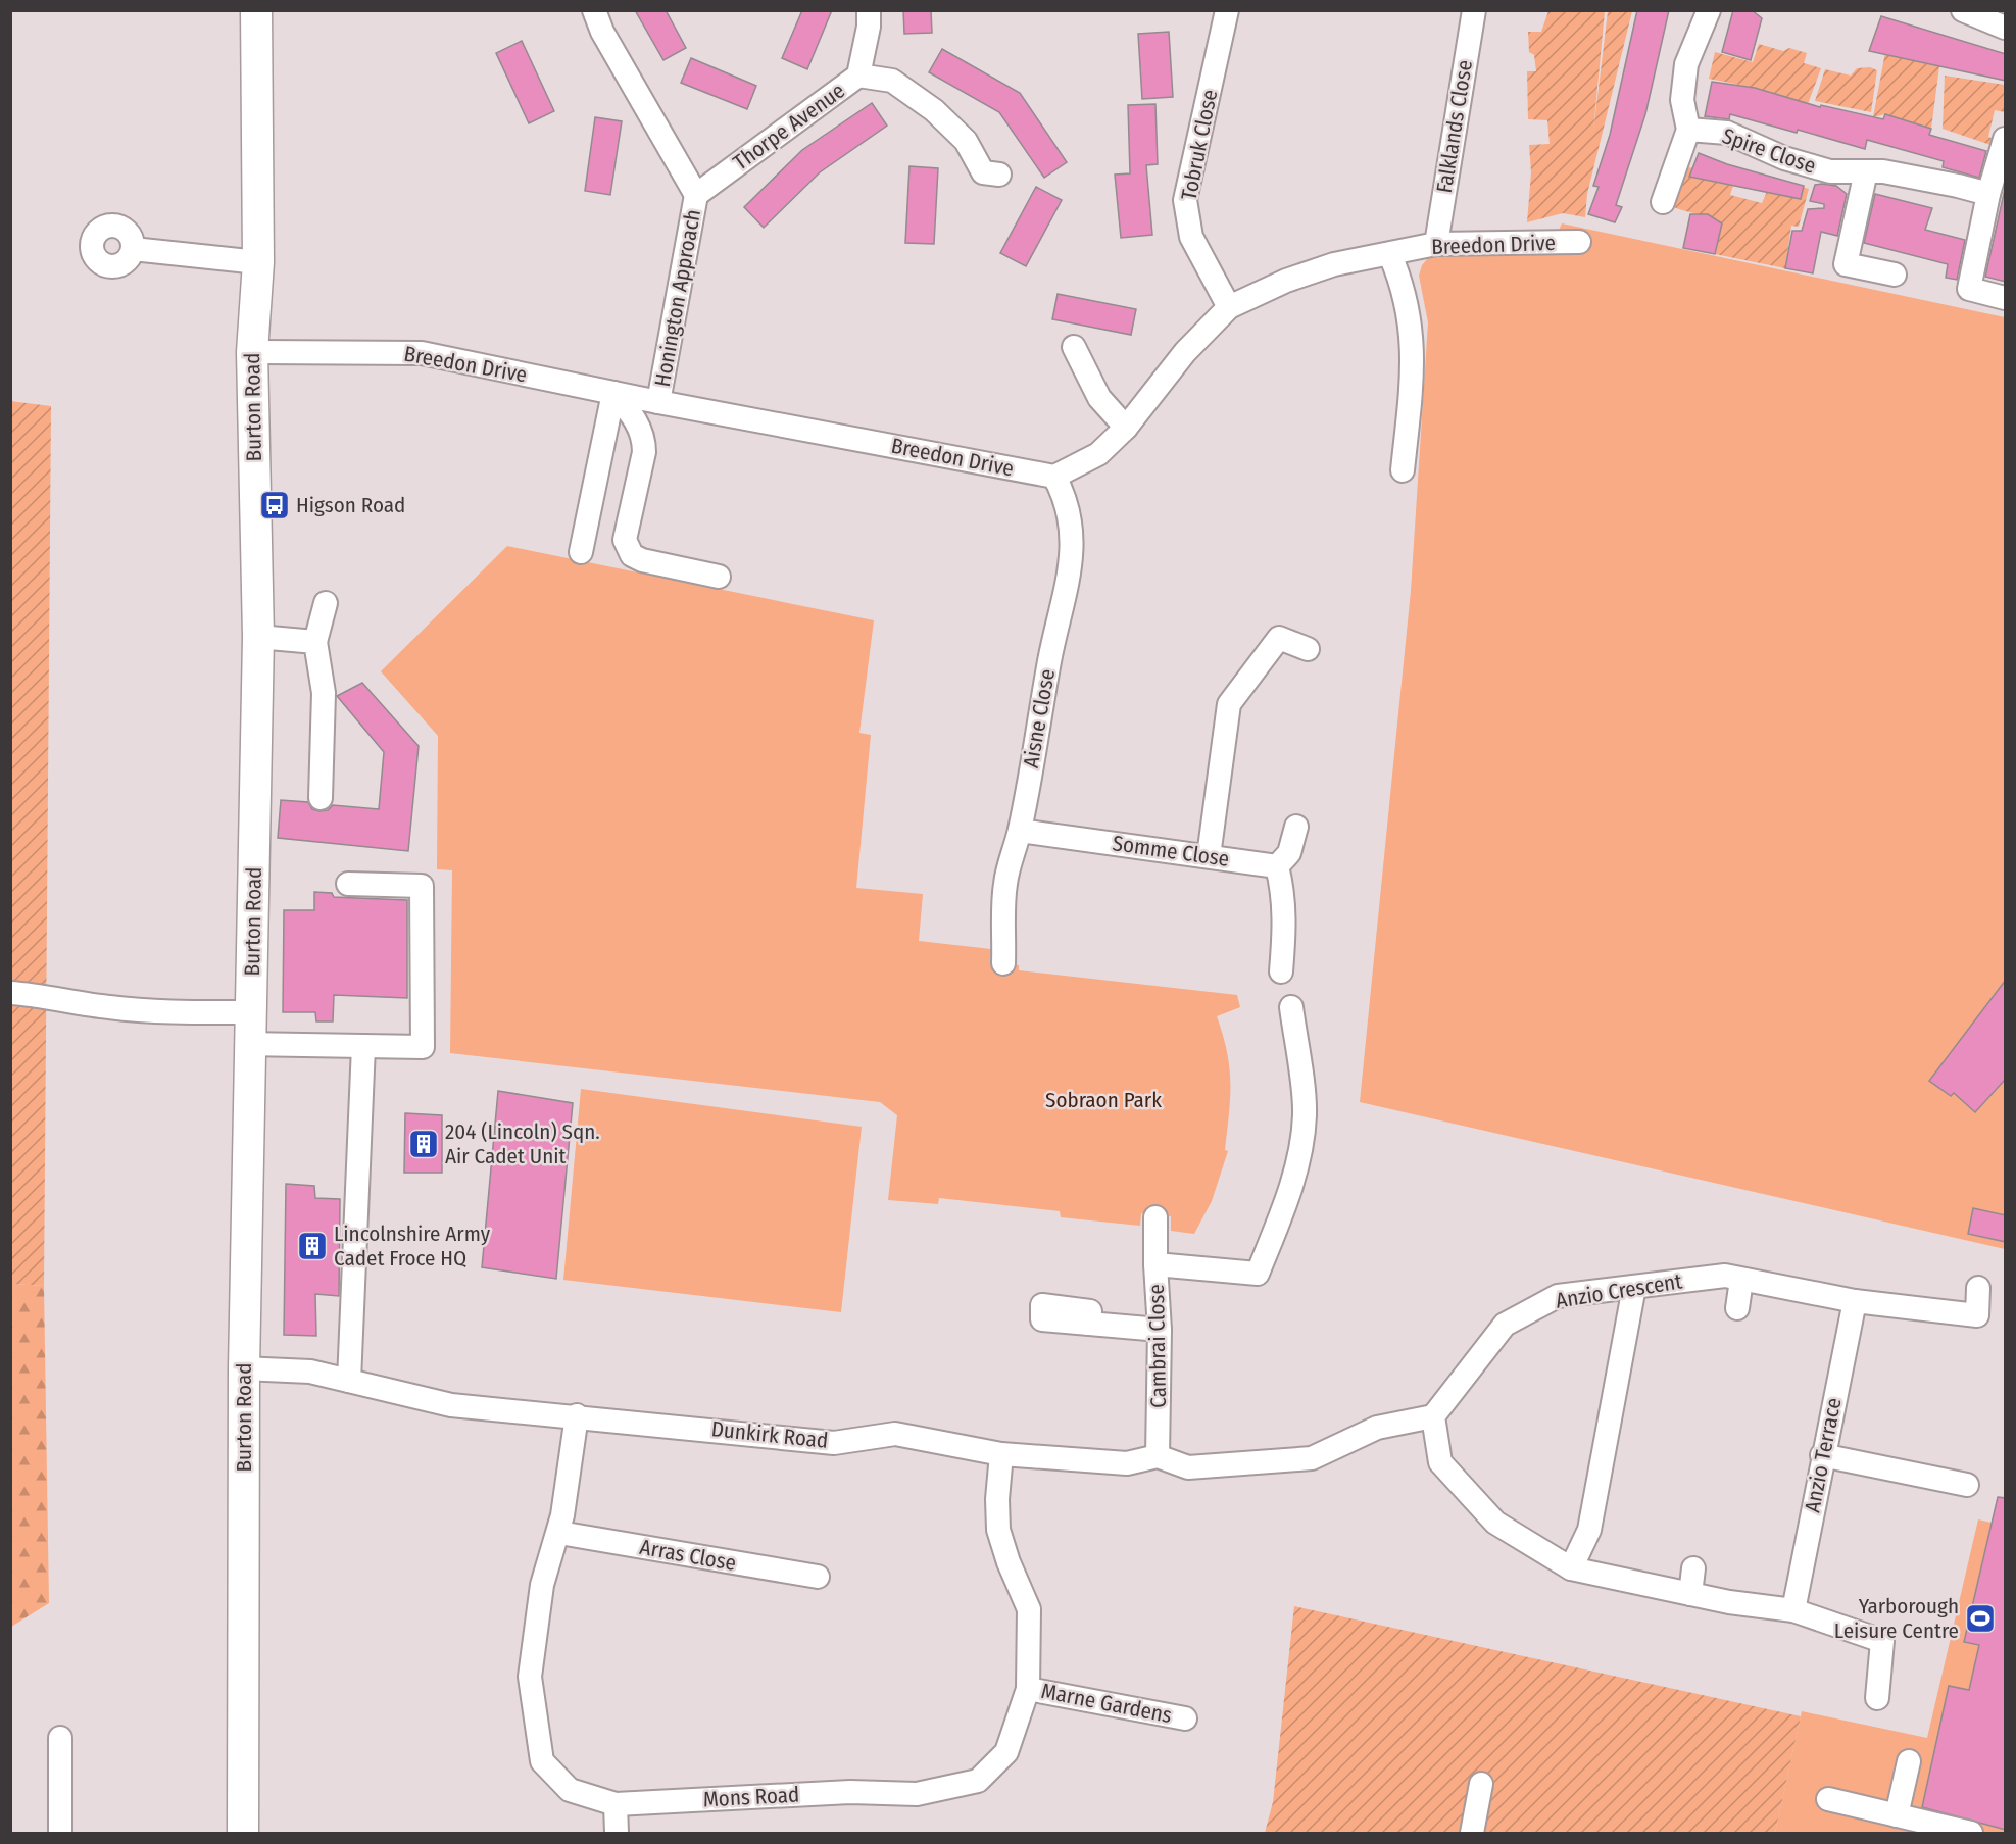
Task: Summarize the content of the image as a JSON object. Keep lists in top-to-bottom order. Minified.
{"streets":{"main road":["Burton Road"],"street":["Thorpe Avenue","Falklands Close","Tobruk Close","Spire Close","Breedon Drive","Honington Approach","Aisne Close","Somme Close","Anzio Crescent","Cambrai Close","Dunkirk Road","Anzio Terrace","Arras Close","Marne Gardens","Mons Road"]},"crossings":[["Thorpe Avenue","Honington Approach"],["Falklands Close","Breedon Drive"],["Tobruk Close","Breedon Drive"],["Breedon Drive","Honington Approach"],["Breedon Drive","Burton Road"],["Breedon Drive","Aisne Close"],["Burton Road","Dunkirk Road"],["Aisne Close","Somme Close"],["Anzio Crescent","Anzio Terrace"],["Cambrai Close","Dunkirk Road"],["Dunkirk Road","Mons Road"],["Arras Close","Mons Road"],["Marne Gardens","Mons Road"]],"parks":["Sobraon Park"],"places":{"bus stop":["Higson Road"],"building":["204 (Lincoln) Sqn. Air Cadet Unit","Lincolnshire Army Cadet Froce HQ"],"sports":["Yarborough Leisure Centre"]}}
